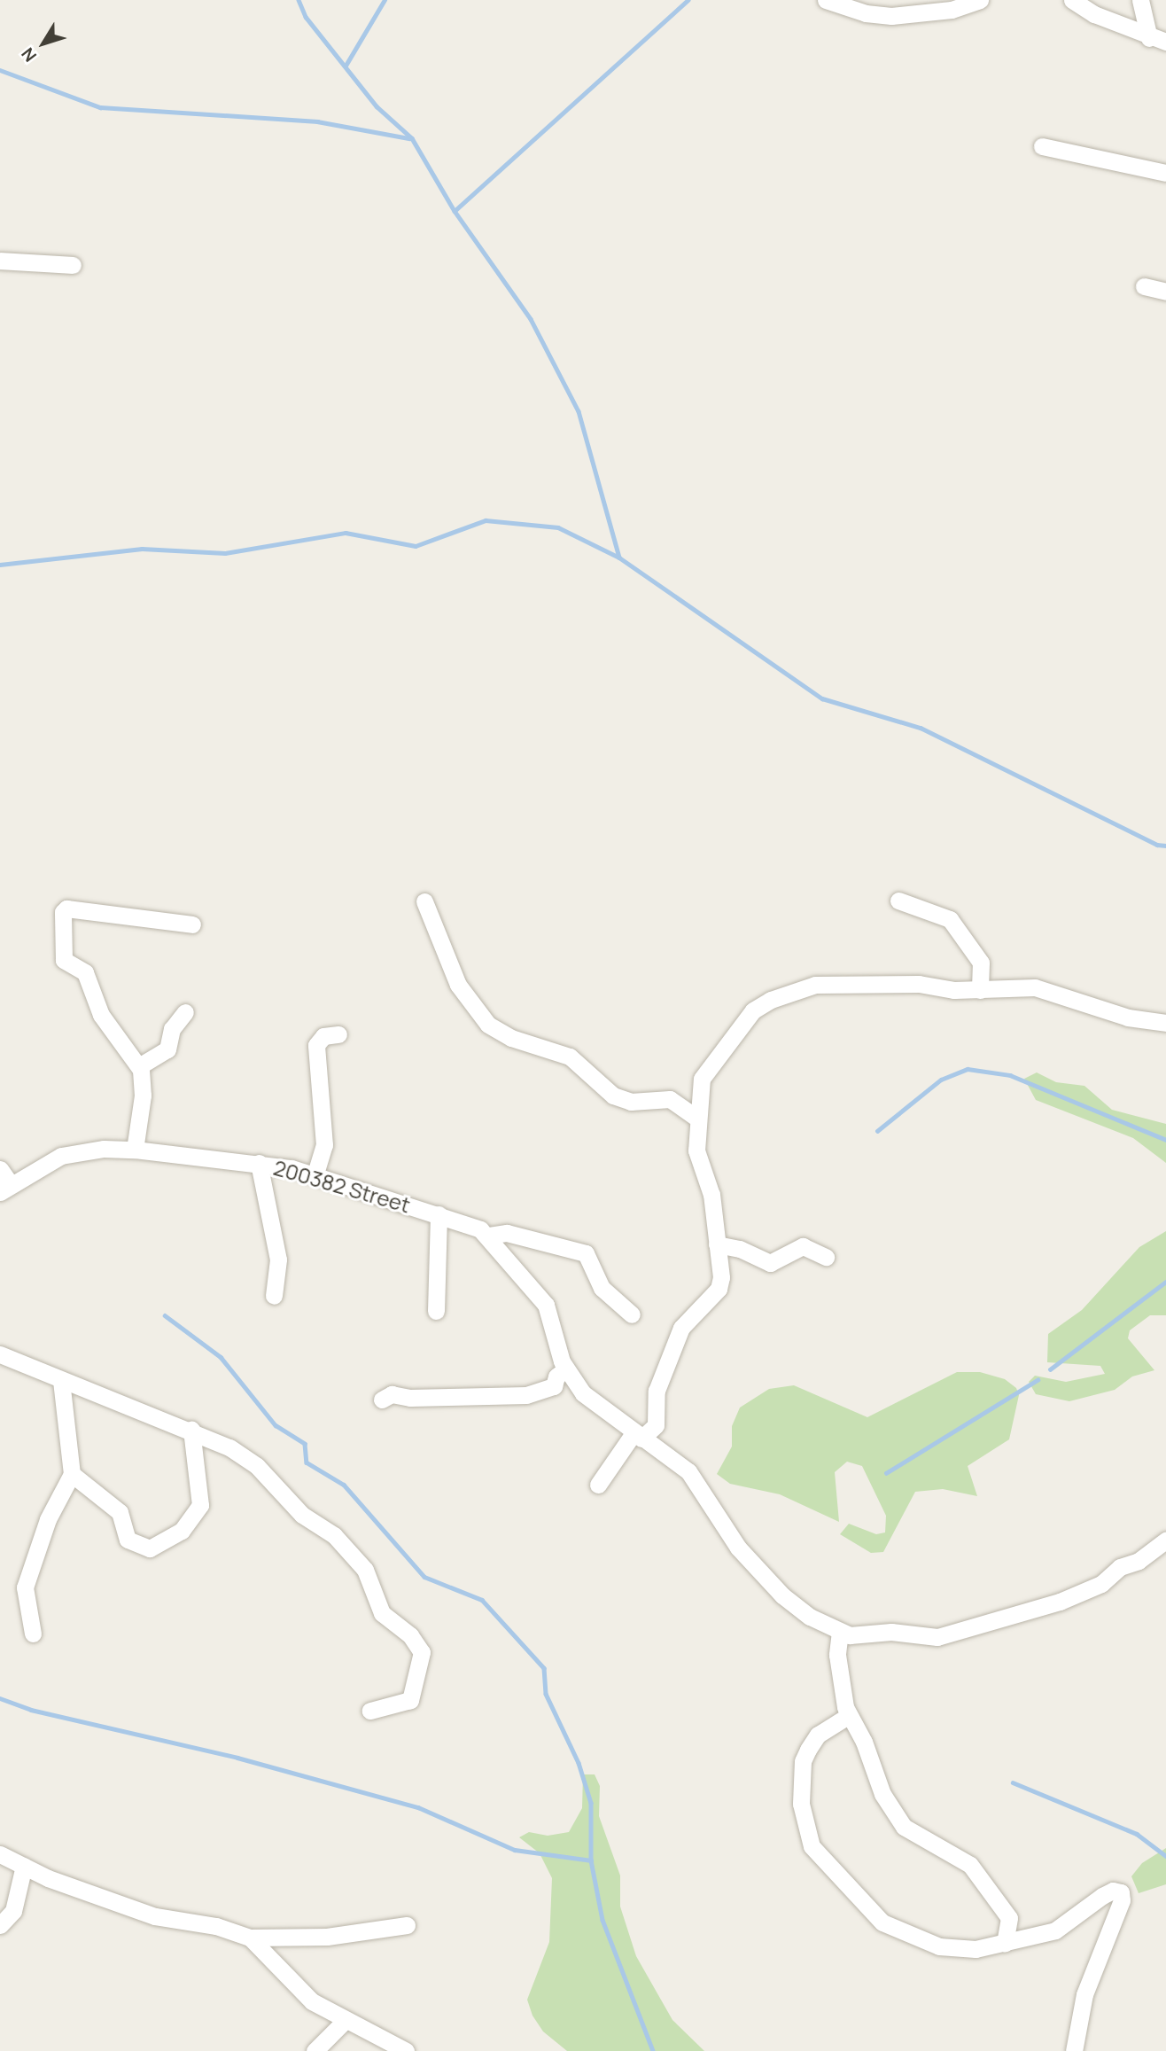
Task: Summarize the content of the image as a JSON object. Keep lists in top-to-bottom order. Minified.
{"streets":{"street":["200382 Street"]},"north":"bottom left"}
